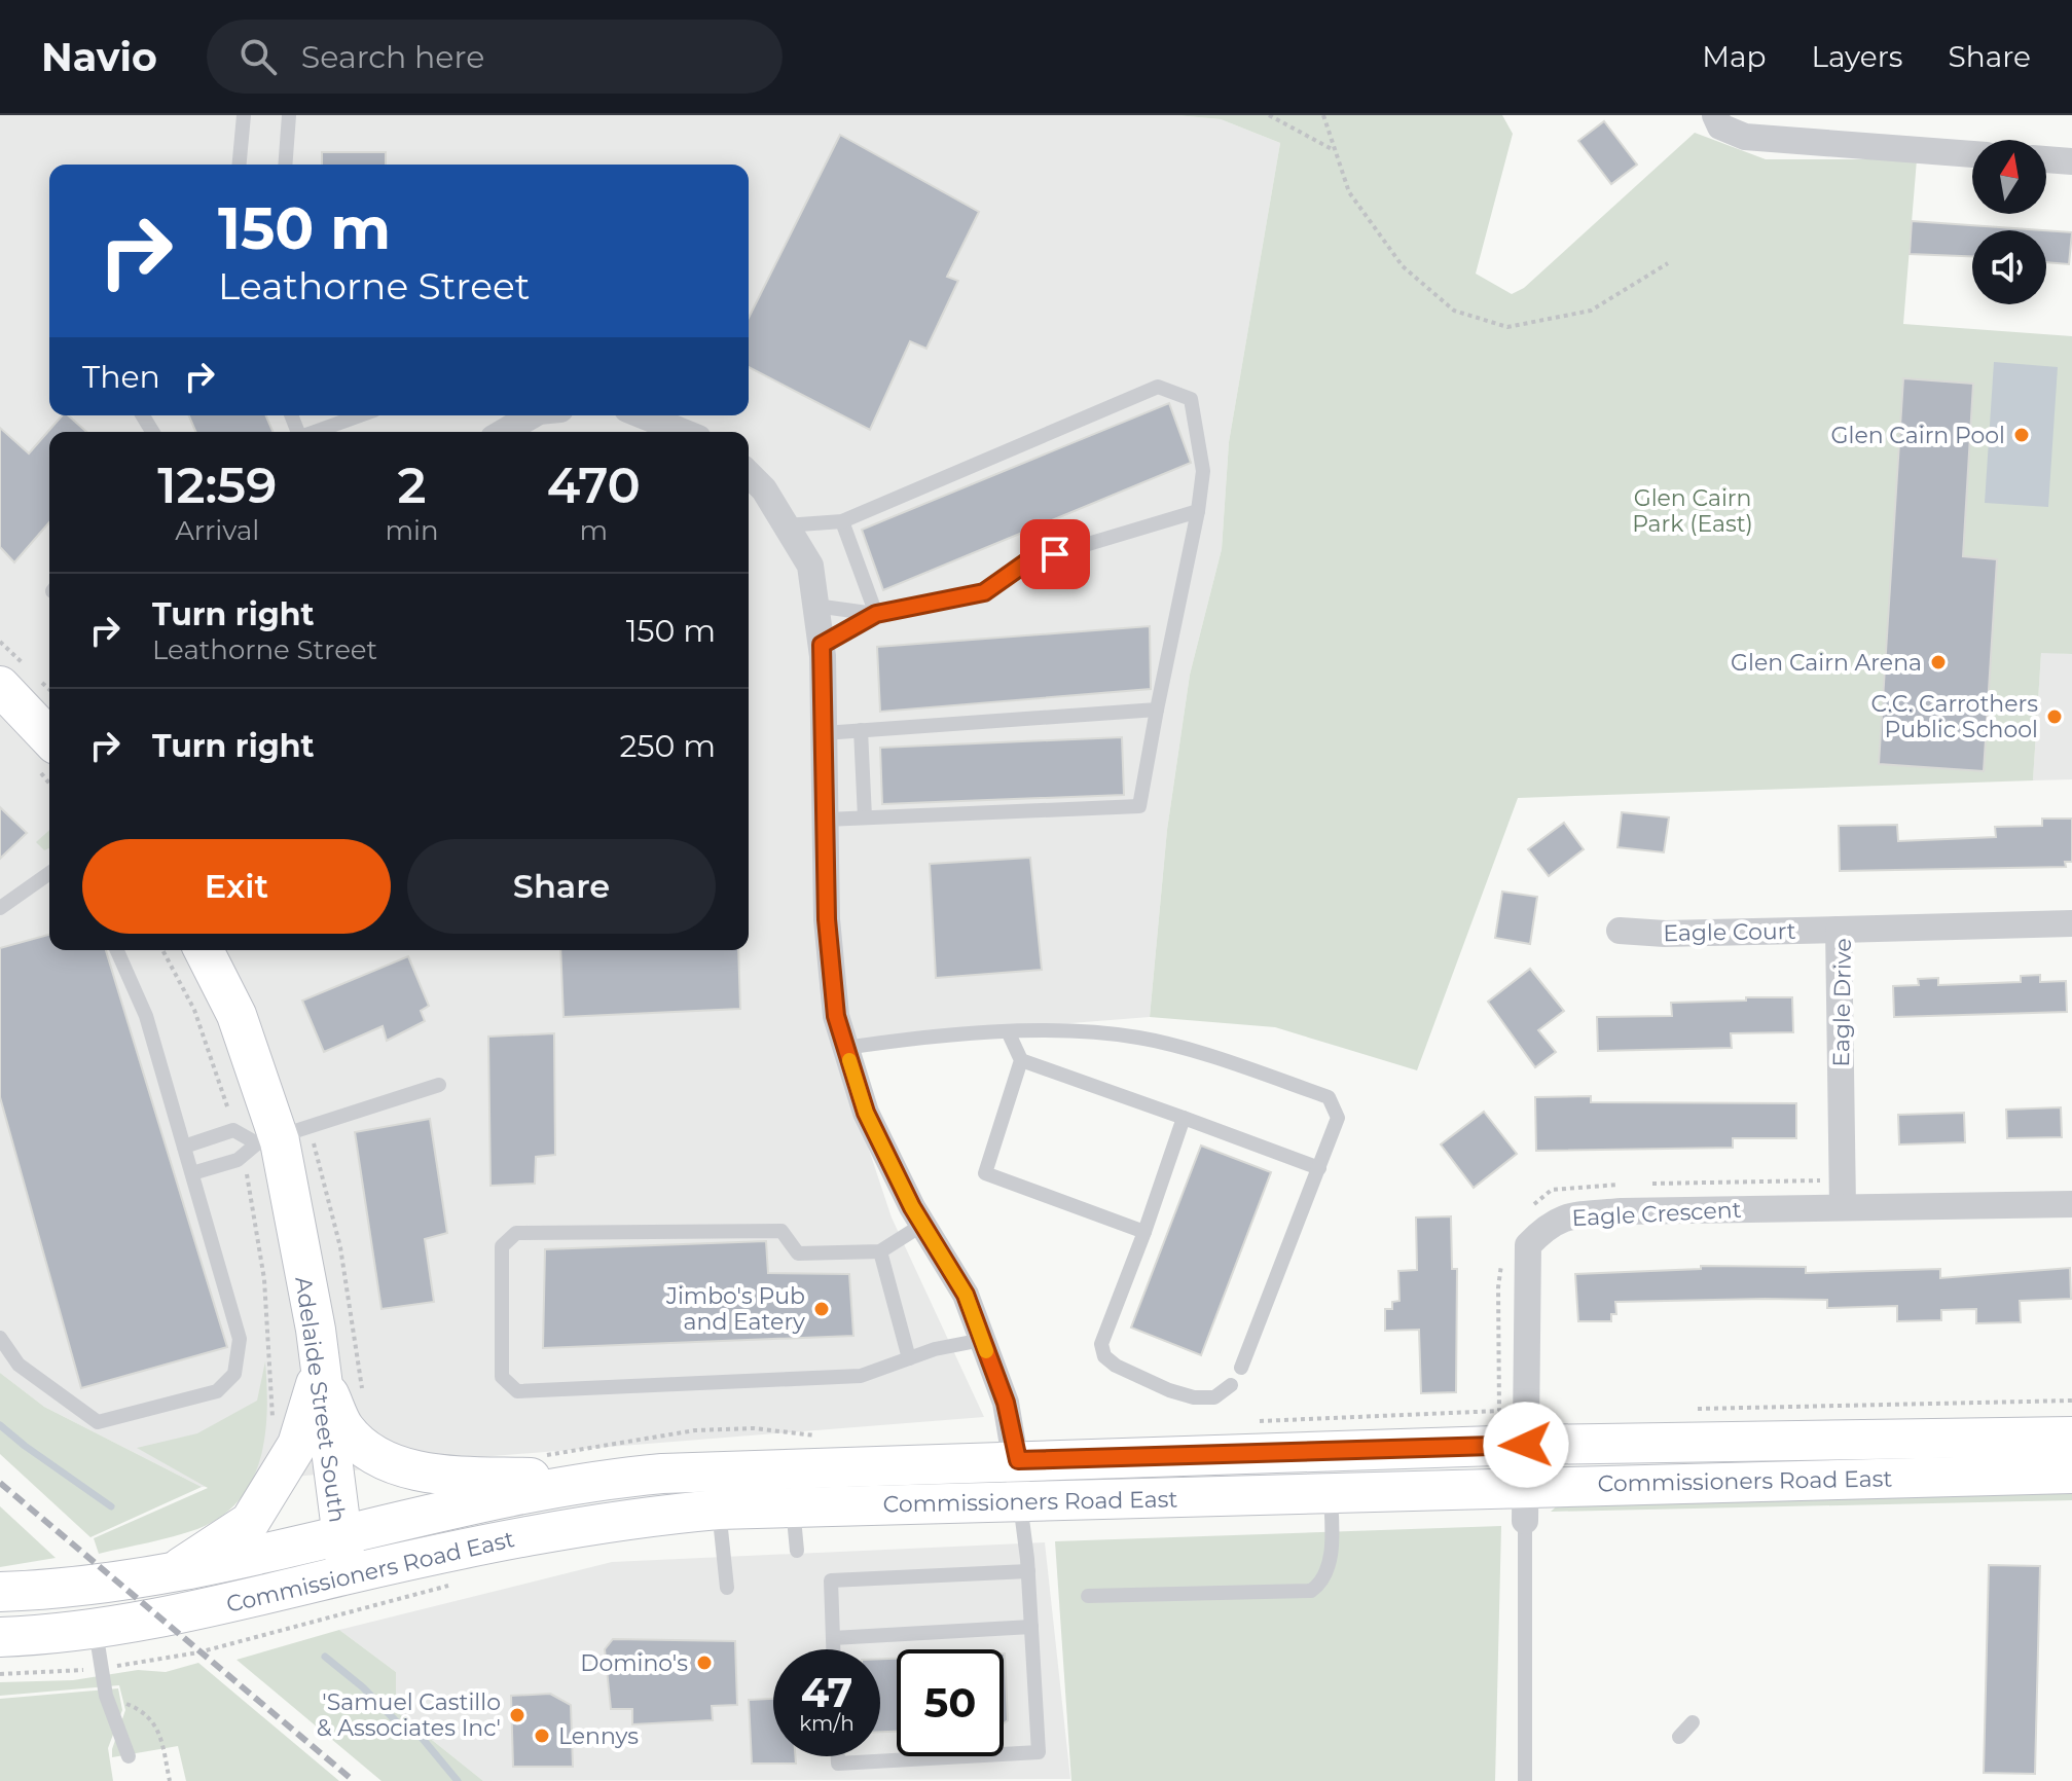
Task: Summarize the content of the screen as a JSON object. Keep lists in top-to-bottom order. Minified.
{"streets":{"main road":["Adelaide Street South","Commissioners Road East"],"street":["Eagle Court","Eagle Drive","Eagle Crescent"]},"crossings":[["Eagle Court","Eagle Drive"],["Eagle Drive","Eagle Crescent"],["Eagle Crescent","Commissioners Road East"],["Adelaide Street South","Commissioners Road East"]],"parks":["Glen Cairn Park (East)"],"places":["Glen Cairn Pool","Glen Cairn Arena","C.C. Carrothers Public School","Jimbo's Pub and Eatery","Domino's","'Samuel Castillo & Associates Inc'","Lennys"],"north":"top","page":{"header":"Navio","search":"Search here","nav":["Map","Layers","Share"],"turn":["150 m","Leathorne Street"],"then":"Then","eta":["12:59","Arrival","2","min","470","m"],"list":[{"name":"Turn right","note":"Leathorne Street","value":"150 m"},{"name":"Turn right","value":"250 m"}],"buttons":["Exit","Share"],"speed":"47 km/h","limit":"50"}}
